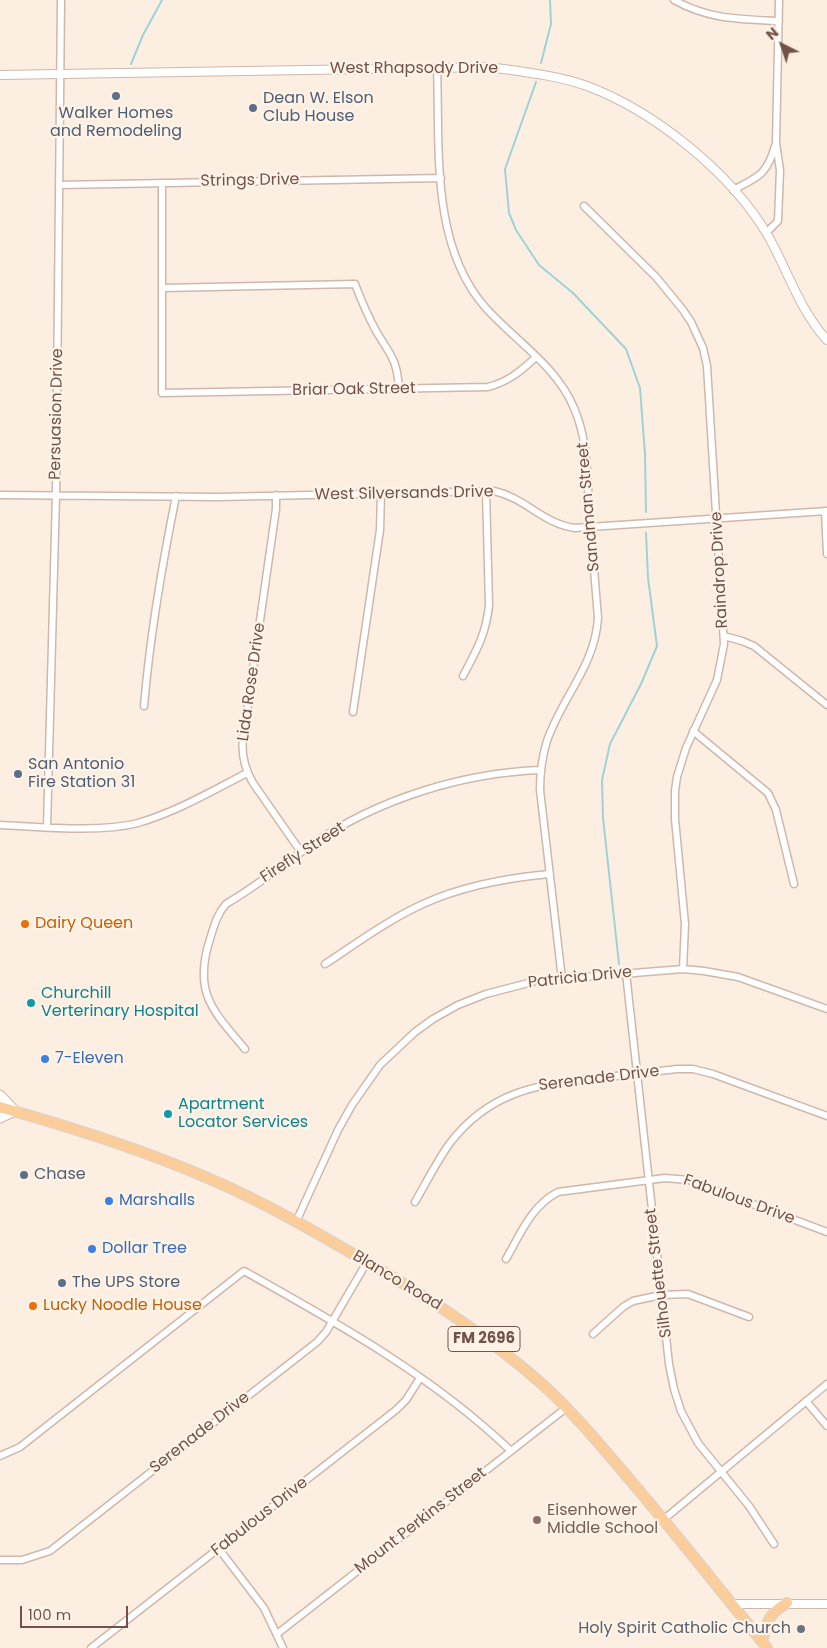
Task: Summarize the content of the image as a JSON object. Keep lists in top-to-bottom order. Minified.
{"streets":{"main road":["Blanco Road","FM 2696"],"street":["West Rhapsody Drive","Strings Drive","Briar Oak Street","Persuasion Drive","West Silversands Drive","Sandman Street","Raindrop Drive","Lida Rose Drive","Firefly Street","Patricia Drive","Serenade Drive","Fabulous Drive","Silhouette Street","Mount Perkins Street"]},"crossings":[["West Rhapsody Drive","Persuasion Drive"],["West Rhapsody Drive","Sandman Street"],["Strings Drive","Persuasion Drive"],["Strings Drive","Sandman Street"],["Briar Oak Street","Sandman Street"],["Persuasion Drive","West Silversands Drive"],["West Silversands Drive","Sandman Street"],["West Silversands Drive","Raindrop Drive"],["West Silversands Drive","Lida Rose Drive"],["Sandman Street","Firefly Street"],["Sandman Street","Patricia Drive"],["Raindrop Drive","Patricia Drive"],["Lida Rose Drive","Firefly Street"],["Patricia Drive","Silhouette Street"],["Patricia Drive","Blanco Road"],["Serenade Drive","Silhouette Street"],["Serenade Drive","Blanco Road"],["Fabulous Drive","Silhouette Street"],["Blanco Road","Mount Perkins Street"]],"places":["Walker Homes and Remodeling","Dean W. Elson Club House","San Antonio Fire Station 31","Dairy Queen","Churchill Verterinary Hospital","7-Eleven","Apartment Locator Services","Chase","Marshalls","Dollar Tree","The UPS Store","Lucky Noodle House","Eisenhower Middle School","Holy Spirit Catholic Church"],"scale_bar":"100 m","north":"top left"}
